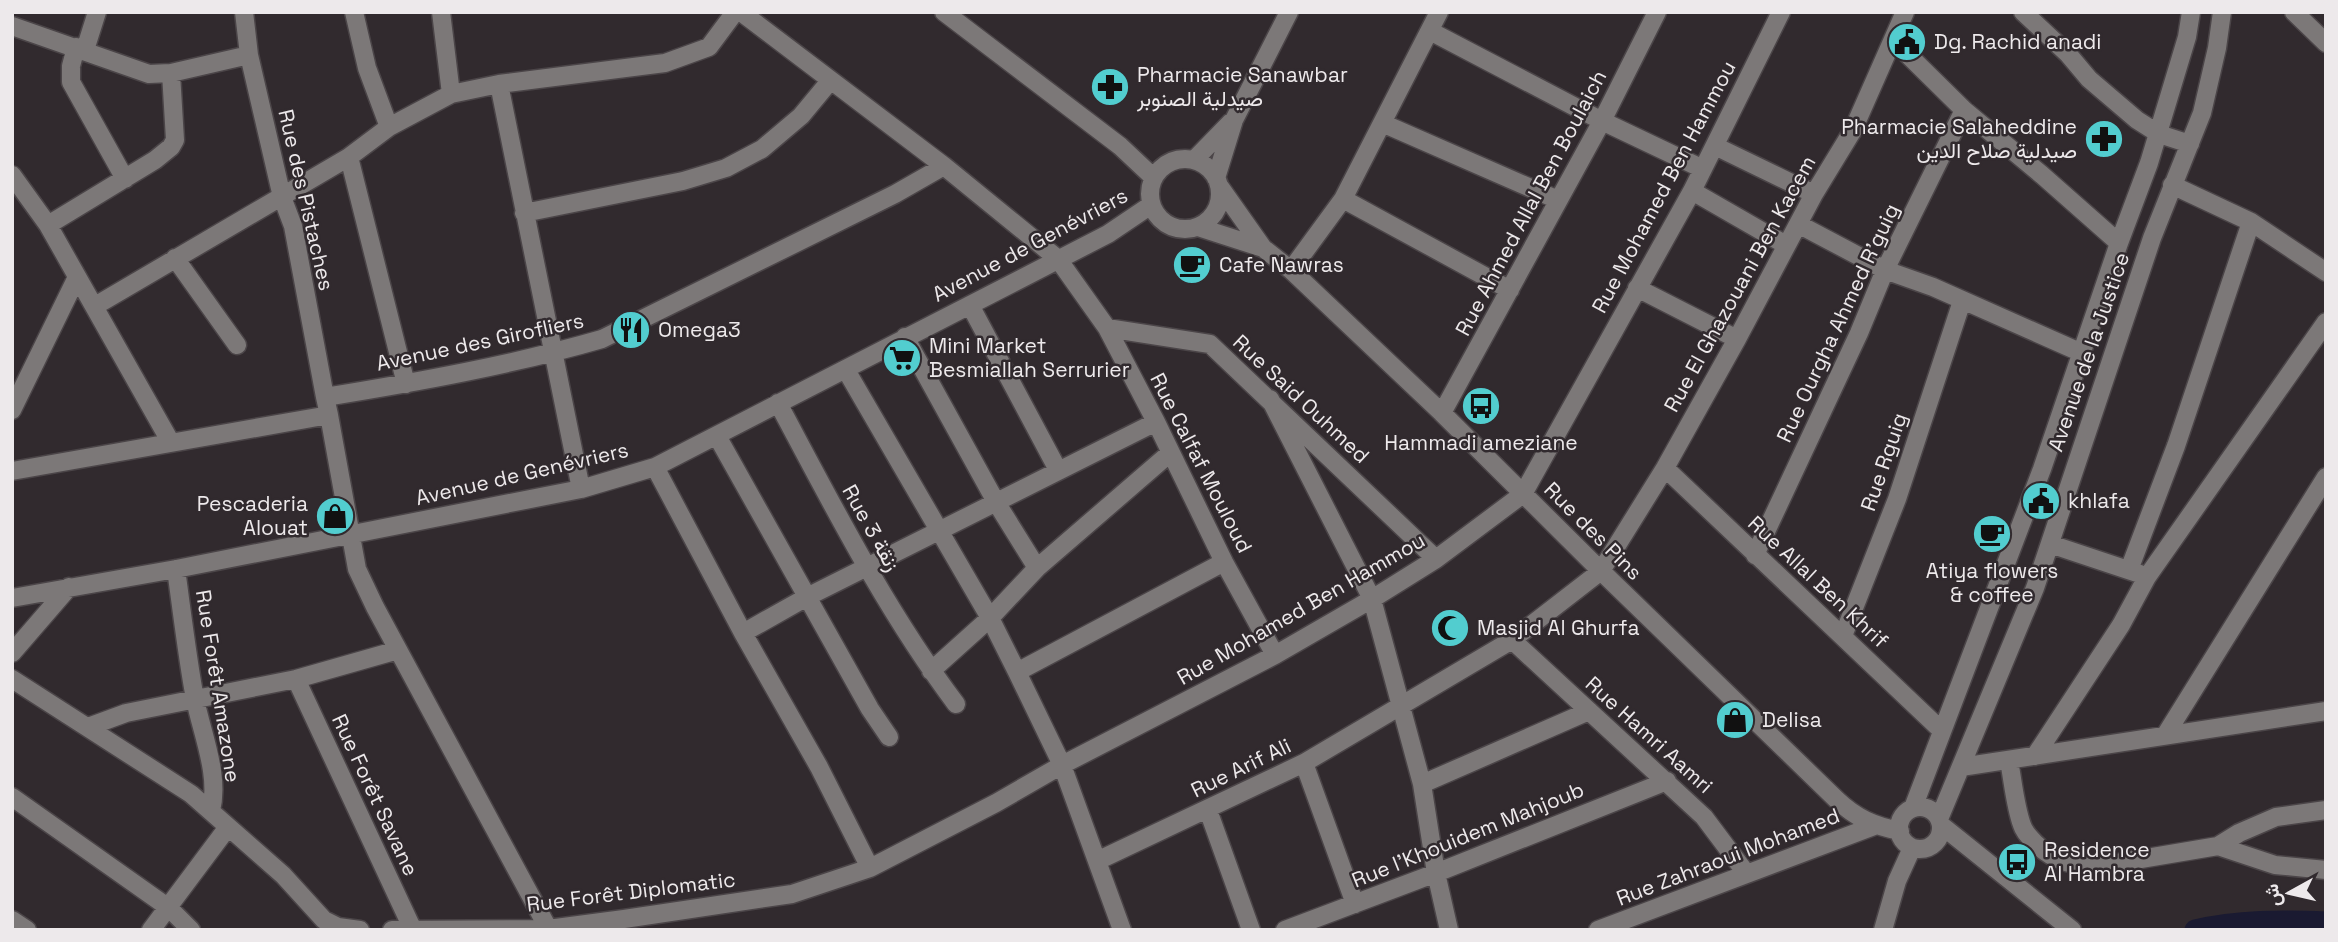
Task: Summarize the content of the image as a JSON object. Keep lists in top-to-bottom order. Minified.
{"streets":{"street":["Rue Mohamed Ben Hammou","Rue des Pistaches","Rue Ahmed Allal Ben Boulaich","Avenue de Genévriers","Rue El Ghazouani Ben Kacem","Rue Ourgha Ahmed R'guig","Avenue des Girofliers","Avenue de la Justice","Rue Said Ouhmed","Rue Rguig","Rue Calfaf Mouloud","Rue 3 زنقة","Rue des Pins","Rue Allal Ben Khrif","Rue Forêt Amazone","Rue Hamri Aamri","Rue Arif Ali","Rue Forêt Savane","Rue l'Khouidem Mahjoub","Rue Zahraoui Mohamed","Rue Forêt Diplomatic"]},"crossings":[["Rue Mohamed Ben Hammou","Rue Said Ouhmed"],["Rue Mohamed Ben Hammou","Rue Calfaf Mouloud"],["Rue Mohamed Ben Hammou","Rue des Pins"],["Rue Mohamed Ben Hammou","Rue Forêt Diplomatic"],["Rue des Pistaches","Avenue de Genévriers"],["Rue des Pistaches","Avenue des Girofliers"],["Rue des Pistaches","Rue Forêt Diplomatic"],["Rue Ahmed Allal Ben Boulaich","Rue des Pins"],["Avenue de Genévriers","Rue Calfaf Mouloud"],["Avenue de Genévriers","Rue 3 زنقة"],["Avenue de Genévriers","Rue des Pins"],["Avenue de Genévriers","Rue Forêt Amazone"],["Rue El Ghazouani Ben Kacem","Rue des Pins"],["Rue El Ghazouani Ben Kacem","Rue Allal Ben Khrif"],["Rue El Ghazouani Ben Kacem","Rue Arif Ali"],["Rue Ourgha Ahmed R'guig","Rue Allal Ben Khrif"],["Avenue des Girofliers","Rue Calfaf Mouloud"],["Avenue de la Justice","Rue des Pins"],["Avenue de la Justice","Rue Allal Ben Khrif"],["Rue Said Ouhmed","Rue Calfaf Mouloud"],["Rue Rguig","Rue Allal Ben Khrif"],["Rue des Pins","Rue Arif Ali"],["Rue des Pins","Rue Zahraoui Mohamed"],["Rue Hamri Aamri","Rue Arif Ali"],["Rue Hamri Aamri","Rue l'Khouidem Mahjoub"],["Rue Hamri Aamri","Rue Zahraoui Mohamed"],["Rue Forêt Savane","Rue Forêt Diplomatic"]],"places":{"public building":["Dg. Rachid anadi","khlafa"],"pharmacy":["Pharmacie Sanawbar صيدلية الصنوبر","Pharmacie Salaheddine صيدلية صلاح الدين"],"cafe":["Cafe Nawras","Atiya flowers & coffee"],"restaurant":["Omega3"],"supermarket":["Mini Market Besmiallah Serrurier"],"bus stop":["Hammadi ameziane","Residence Al Hambra"],"shop":["Pescaderia Alouat","Delisa"],"mosque":["Masjid Al Ghurfa"]},"north":"left"}
